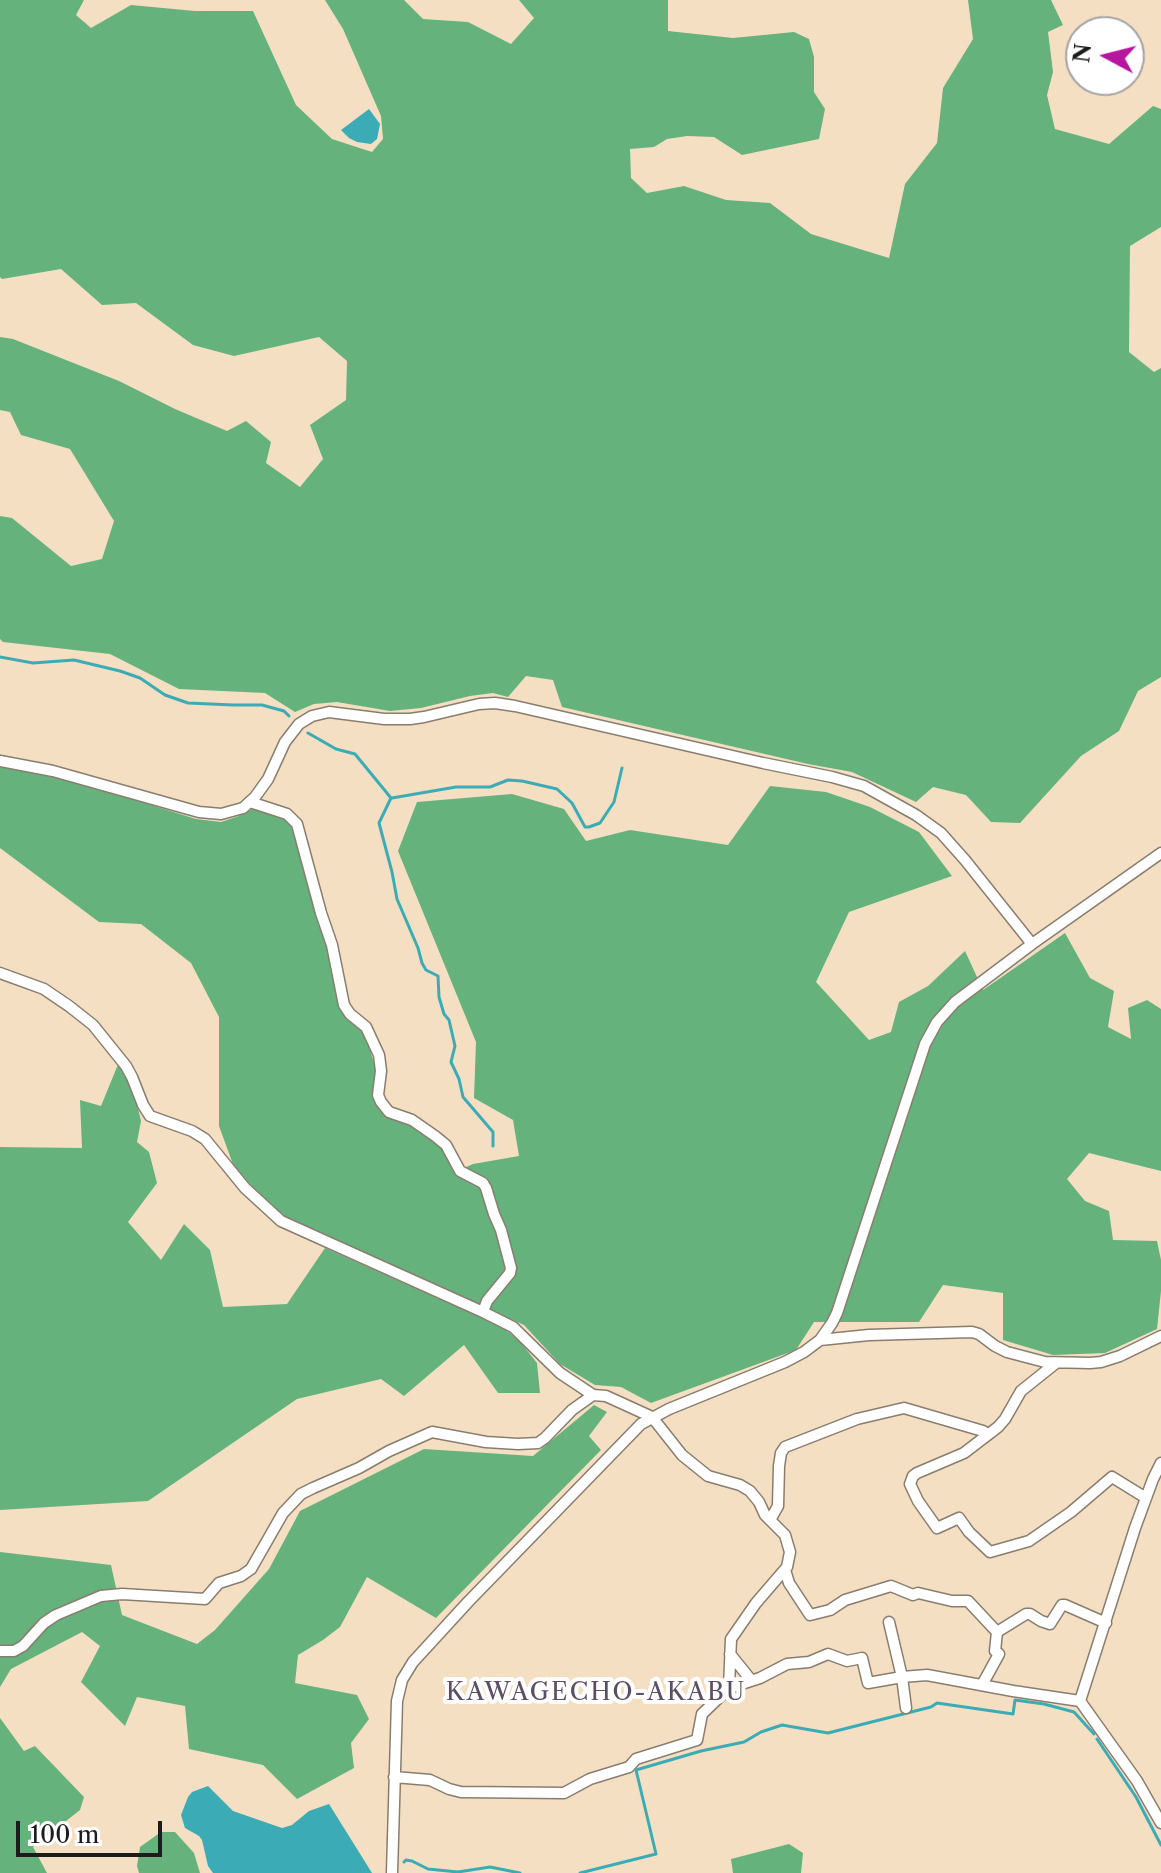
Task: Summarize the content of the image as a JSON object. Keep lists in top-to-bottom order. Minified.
{"districts":["KAWAGECHO-AKABU"],"scale_bar":"100 m","north":"left"}
